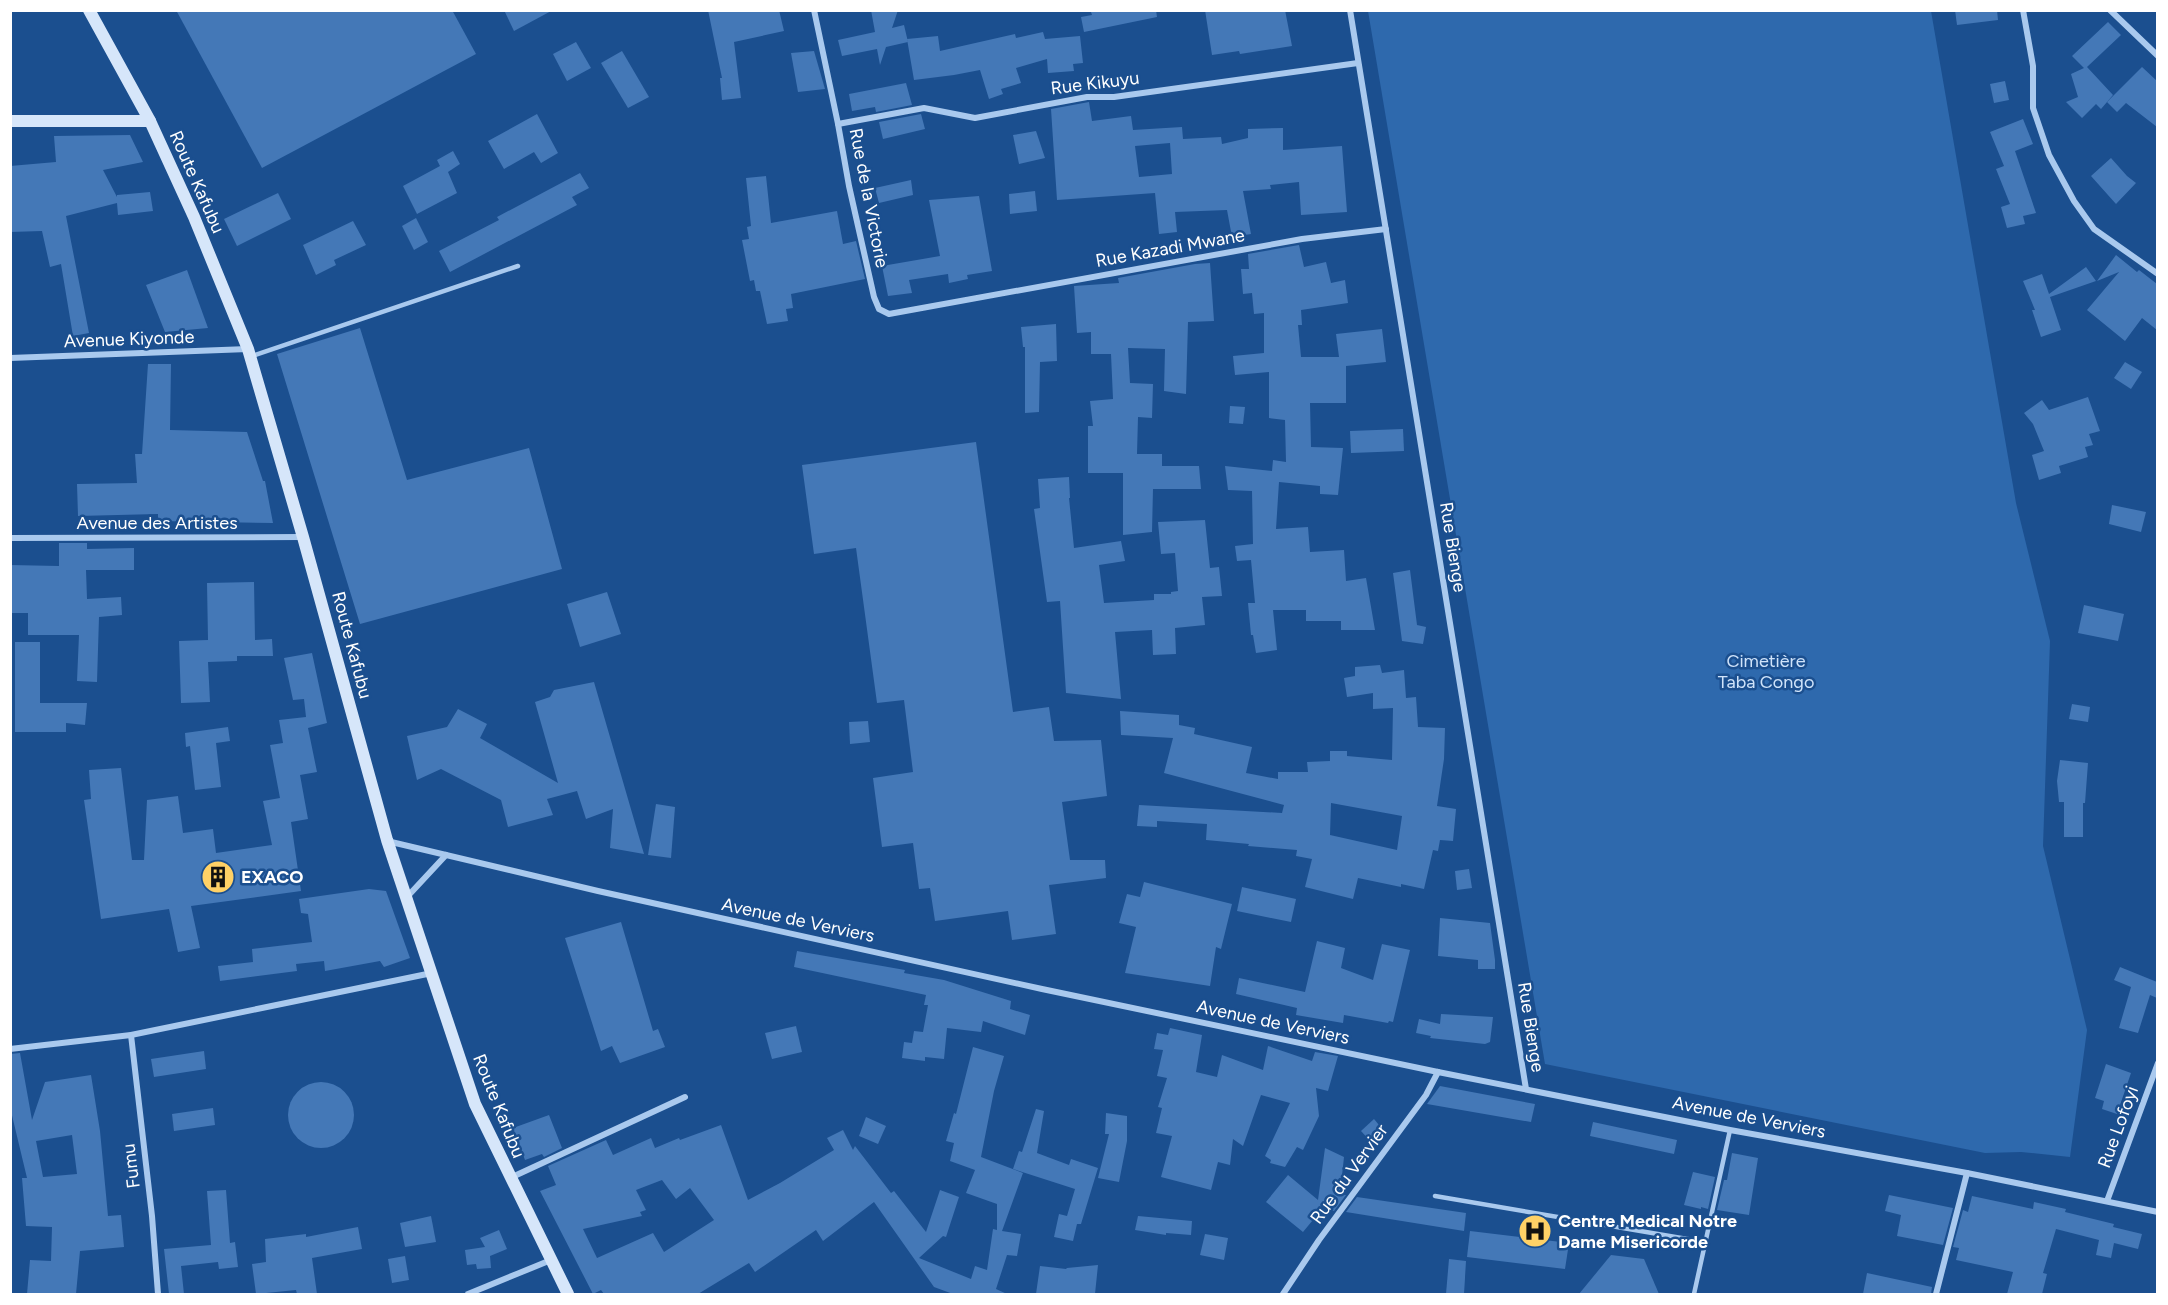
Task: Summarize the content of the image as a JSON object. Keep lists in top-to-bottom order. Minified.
{"streets":{"main road":["Route Kafubu"],"street":["Rue Kikuyu","Rue de la Victorie","Rue Kazadi Mwane","Avenue Kiyonde","Avenue des Artistes","Rue Bienge","Avenue de Verviers","Rue Lofoyi","Fumu","Rue du Vervier"]},"crossings":[["Rue Kikuyu","Rue de la Victorie"],["Rue Kikuyu","Rue Bienge"],["Route Kafubu","Avenue Kiyonde"],["Route Kafubu","Avenue des Artistes"],["Route Kafubu","Avenue de Verviers"],["Rue de la Victorie","Rue Kazadi Mwane"],["Rue Kazadi Mwane","Rue Bienge"],["Rue Bienge","Avenue de Verviers"],["Avenue de Verviers","Rue Lofoyi"],["Avenue de Verviers","Rue du Vervier"]],"parks":["Cimetière Taba Congo"],"places":{"building":["EXACO"],"hospital":["Centre Medical Notre Dame Misericorde"]}}
